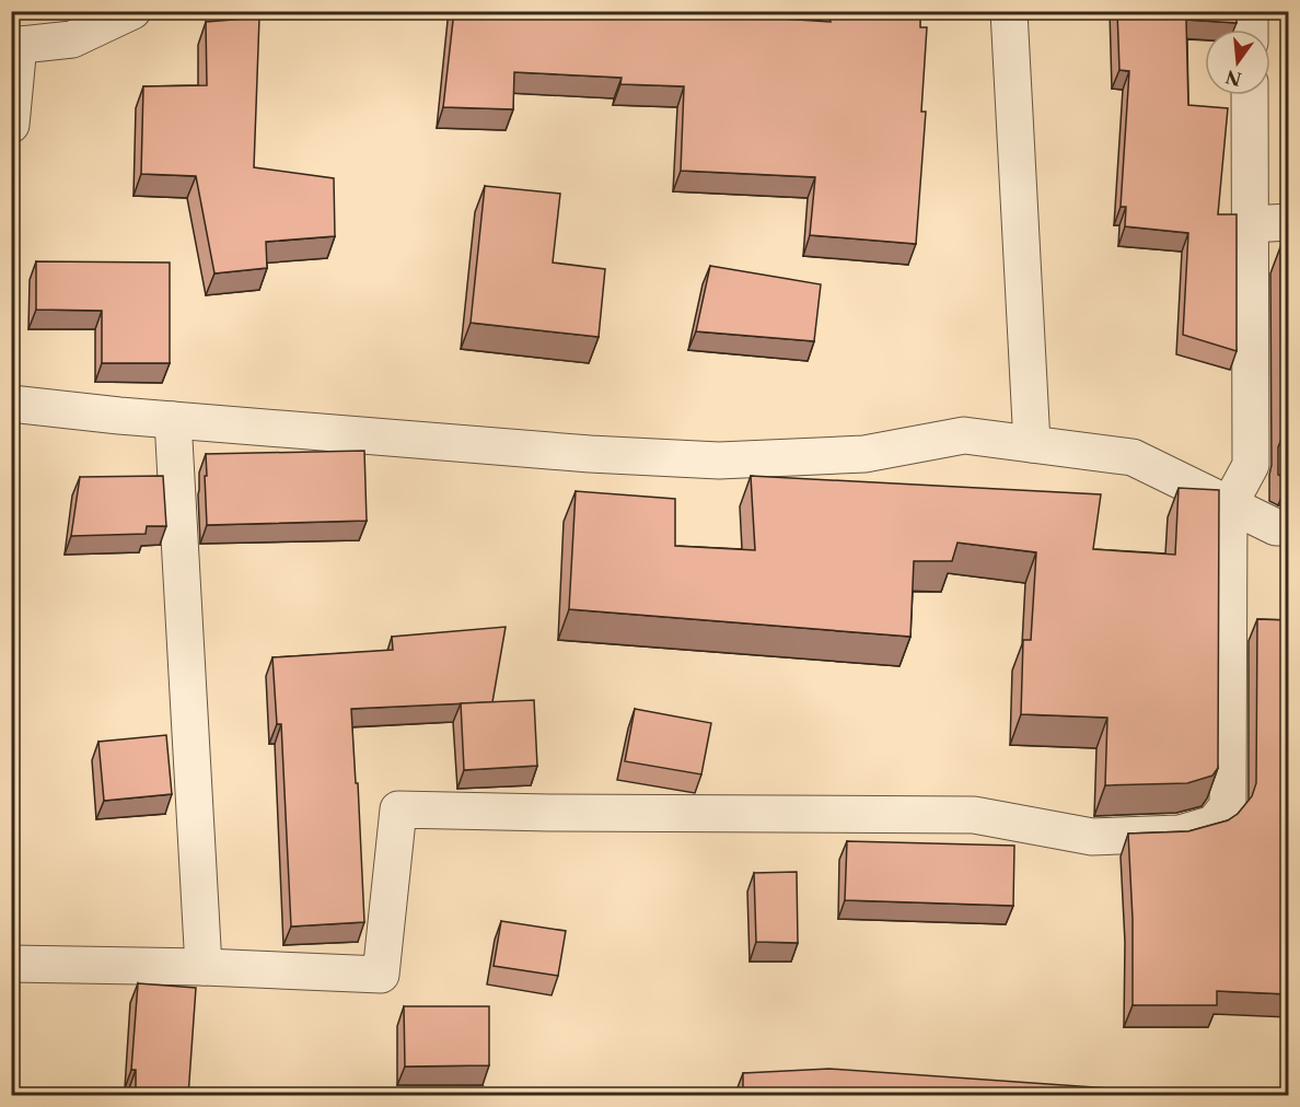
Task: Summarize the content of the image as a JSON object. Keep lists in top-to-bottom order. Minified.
{"north":"bottom"}
